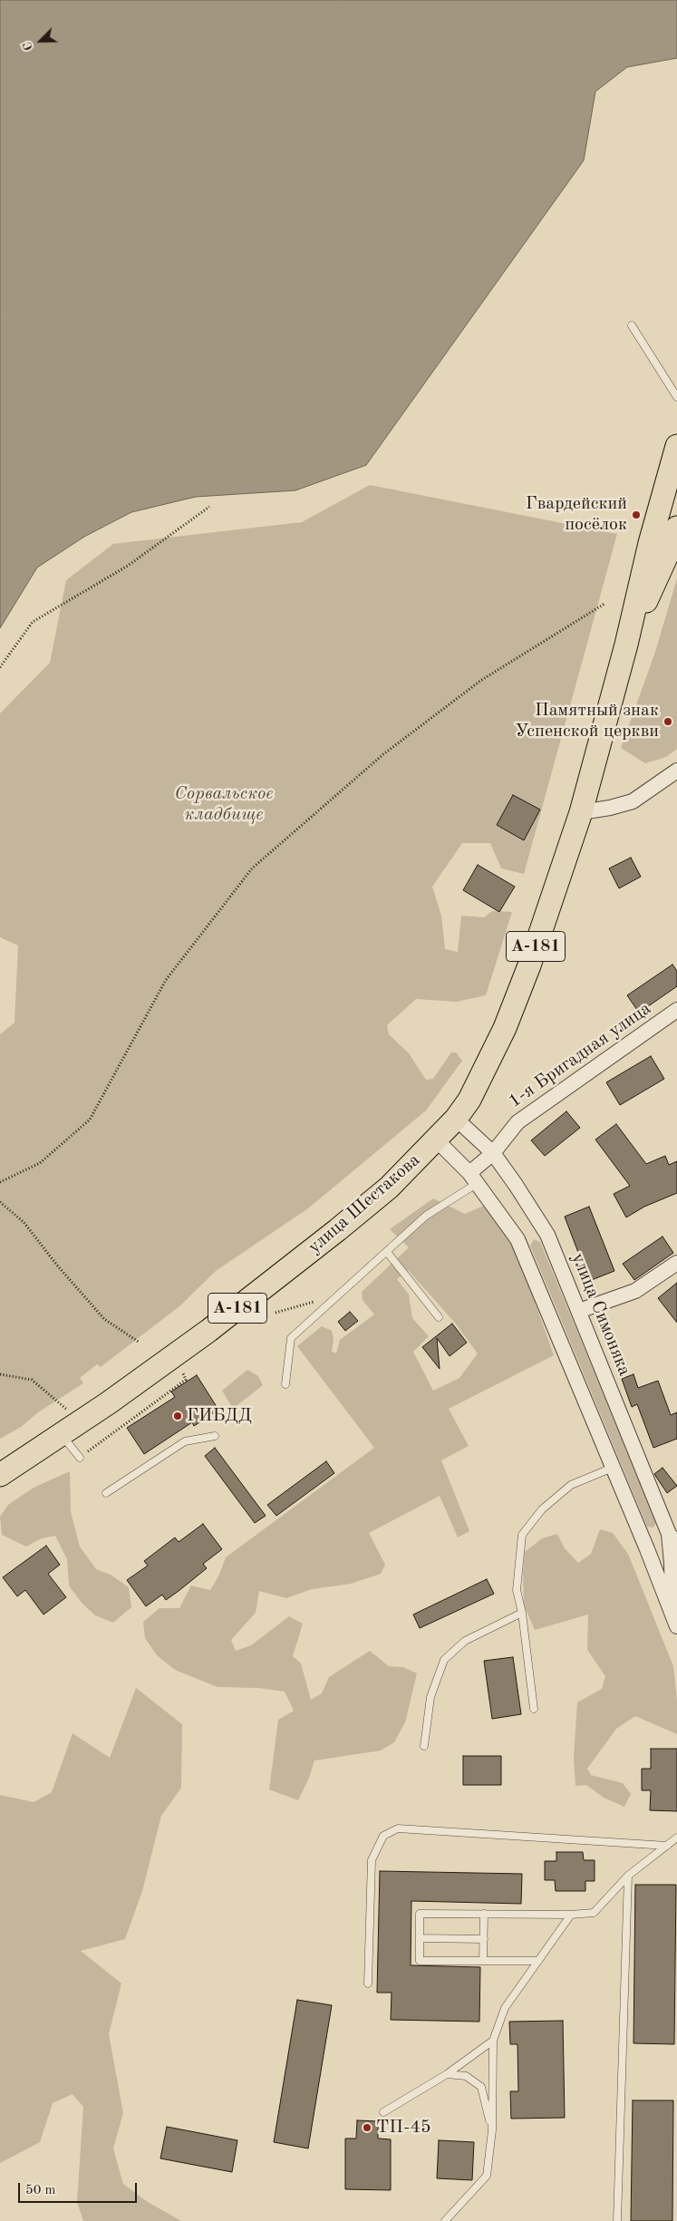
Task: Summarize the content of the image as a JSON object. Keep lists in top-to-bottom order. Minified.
{"streets":{"main road":["А-181","улица Шестакова"],"street":["1-я Бригадная улица","улица Симоняка"]},"crossings":[["А-181","улица Шестакова"],["1-я Бригадная улица","улица Симоняка"],["улица Шестакова","улица Симоняка"]],"parks":["Сорвальское кладбище"],"places":["Гвардейский посёлок","Памятный знак Успенской церкви","ГИБДД","ТП-45"],"scale_bar":"50 m","north":"bottom left"}
